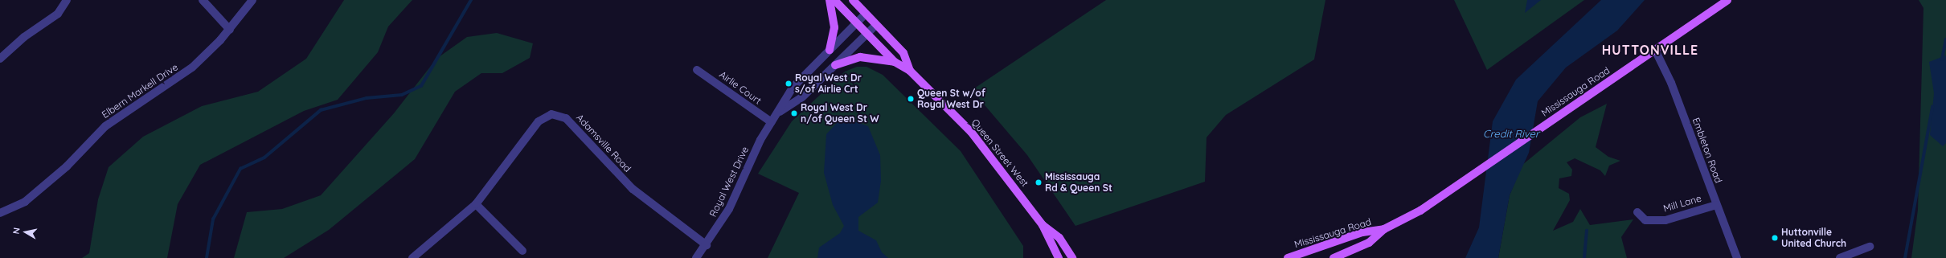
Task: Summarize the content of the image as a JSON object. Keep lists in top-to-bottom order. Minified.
{"streets":{"main road":["Mississauga Road","Queen Street West"],"street":["Airlie Court","Elbern Markell Drive","Adamsville Road","Embleton Road","Royal West Drive","Mill Lane"]},"crossings":[["Airlie Court","Royal West Drive"],["Mississauga Road","Embleton Road"],["Adamsville Road","Royal West Drive"],["Embleton Road","Mill Lane"],["Queen Street West","Royal West Drive"]],"districts":["HUTTONVILLE"],"water":["Credit River"],"places":["Royal West Dr s/of Airlie Crt","Queen St w/of Royal West Dr","Royal West Dr n/of Queen St W","Mississauga Rd & Queen St","Huttonville United Church"],"north":"left"}
